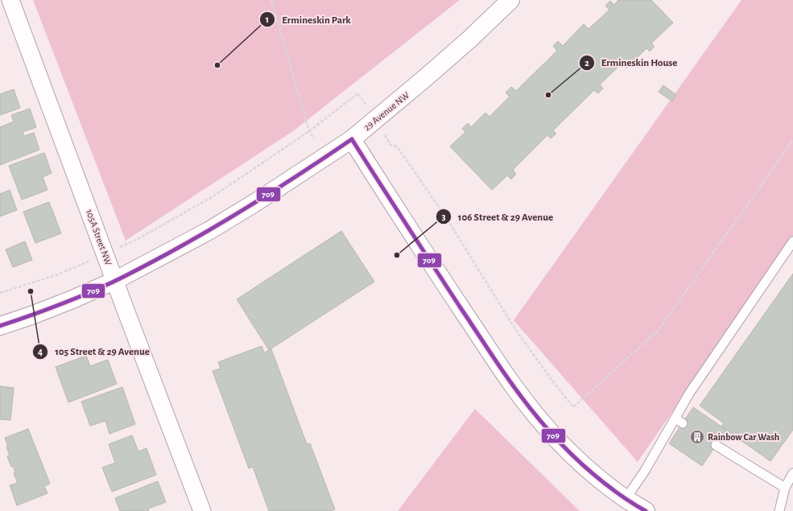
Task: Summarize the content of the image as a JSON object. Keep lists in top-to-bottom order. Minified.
{"streets":{"street":["29 Avenue NW","105A Street NW"]},"crossings":[["29 Avenue NW","105A Street NW"]],"places":{"other":["Ermineskin Park","Ermineskin House","106 Street & 29 Avenue","105 Street & 29 Avenue"],"building":["Rainbow Car Wash"]},"lines":["transit line 709"]}
